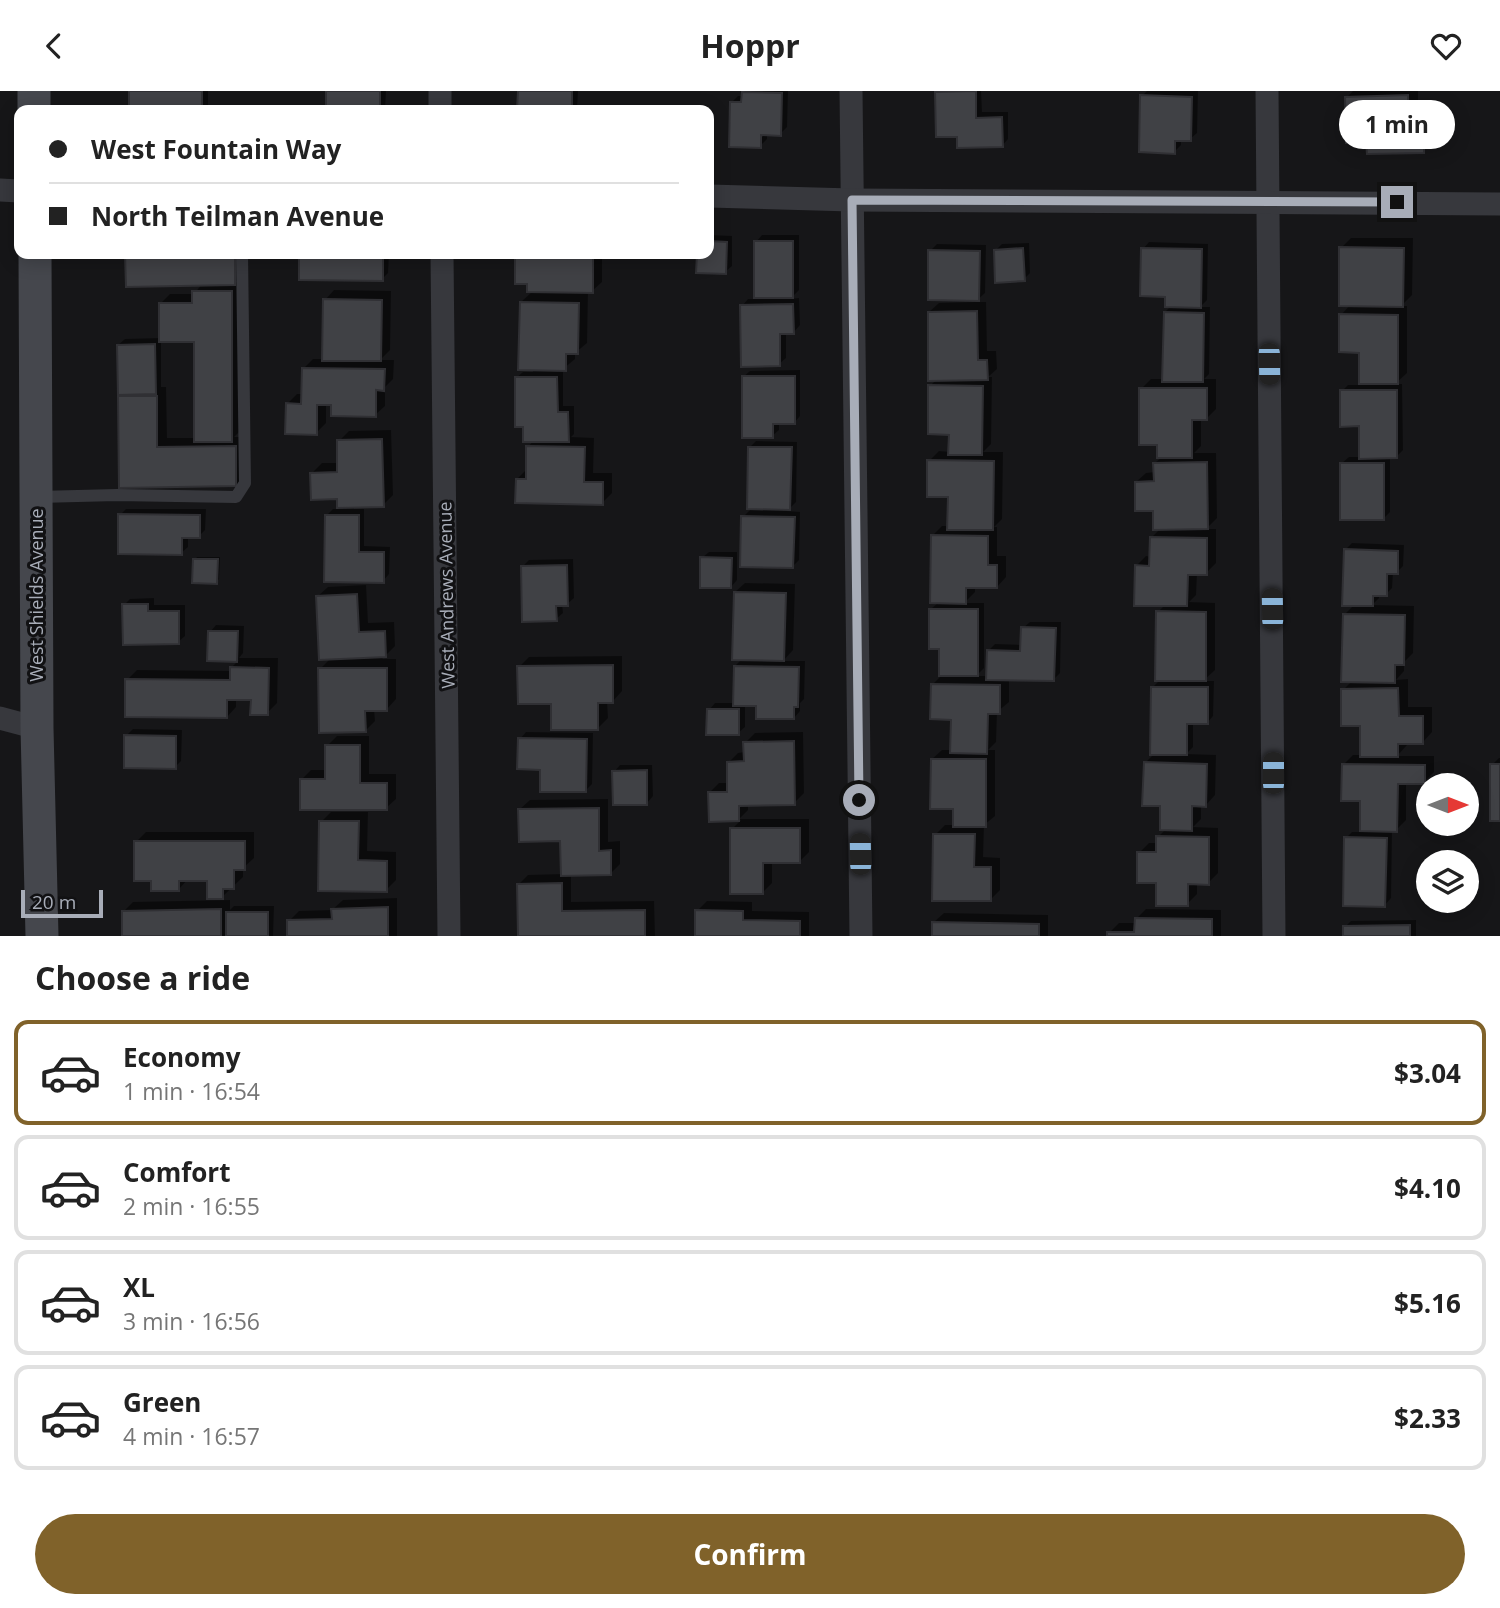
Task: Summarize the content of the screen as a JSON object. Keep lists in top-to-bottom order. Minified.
{"streets":{"main road":["West Shields Avenue"],"street":["West Andrews Avenue"]},"scale_bar":"20 m","north":"right","page":{"header":"Hoppr","bubble":"1 min","banner":["West Fountain Way","North Teilman Avenue"],"scale":"20 m","heading":"Choose a ride","list":[{"name":"Economy","note":"1 min · 16:54","value":"$3.04"},{"name":"Comfort","note":"2 min · 16:55","value":"$4.10"},{"name":"XL","note":"3 min · 16:56","value":"$5.16"},{"name":"Green","note":"4 min · 16:57","value":"$2.33"}],"buttons":"Confirm"}}
